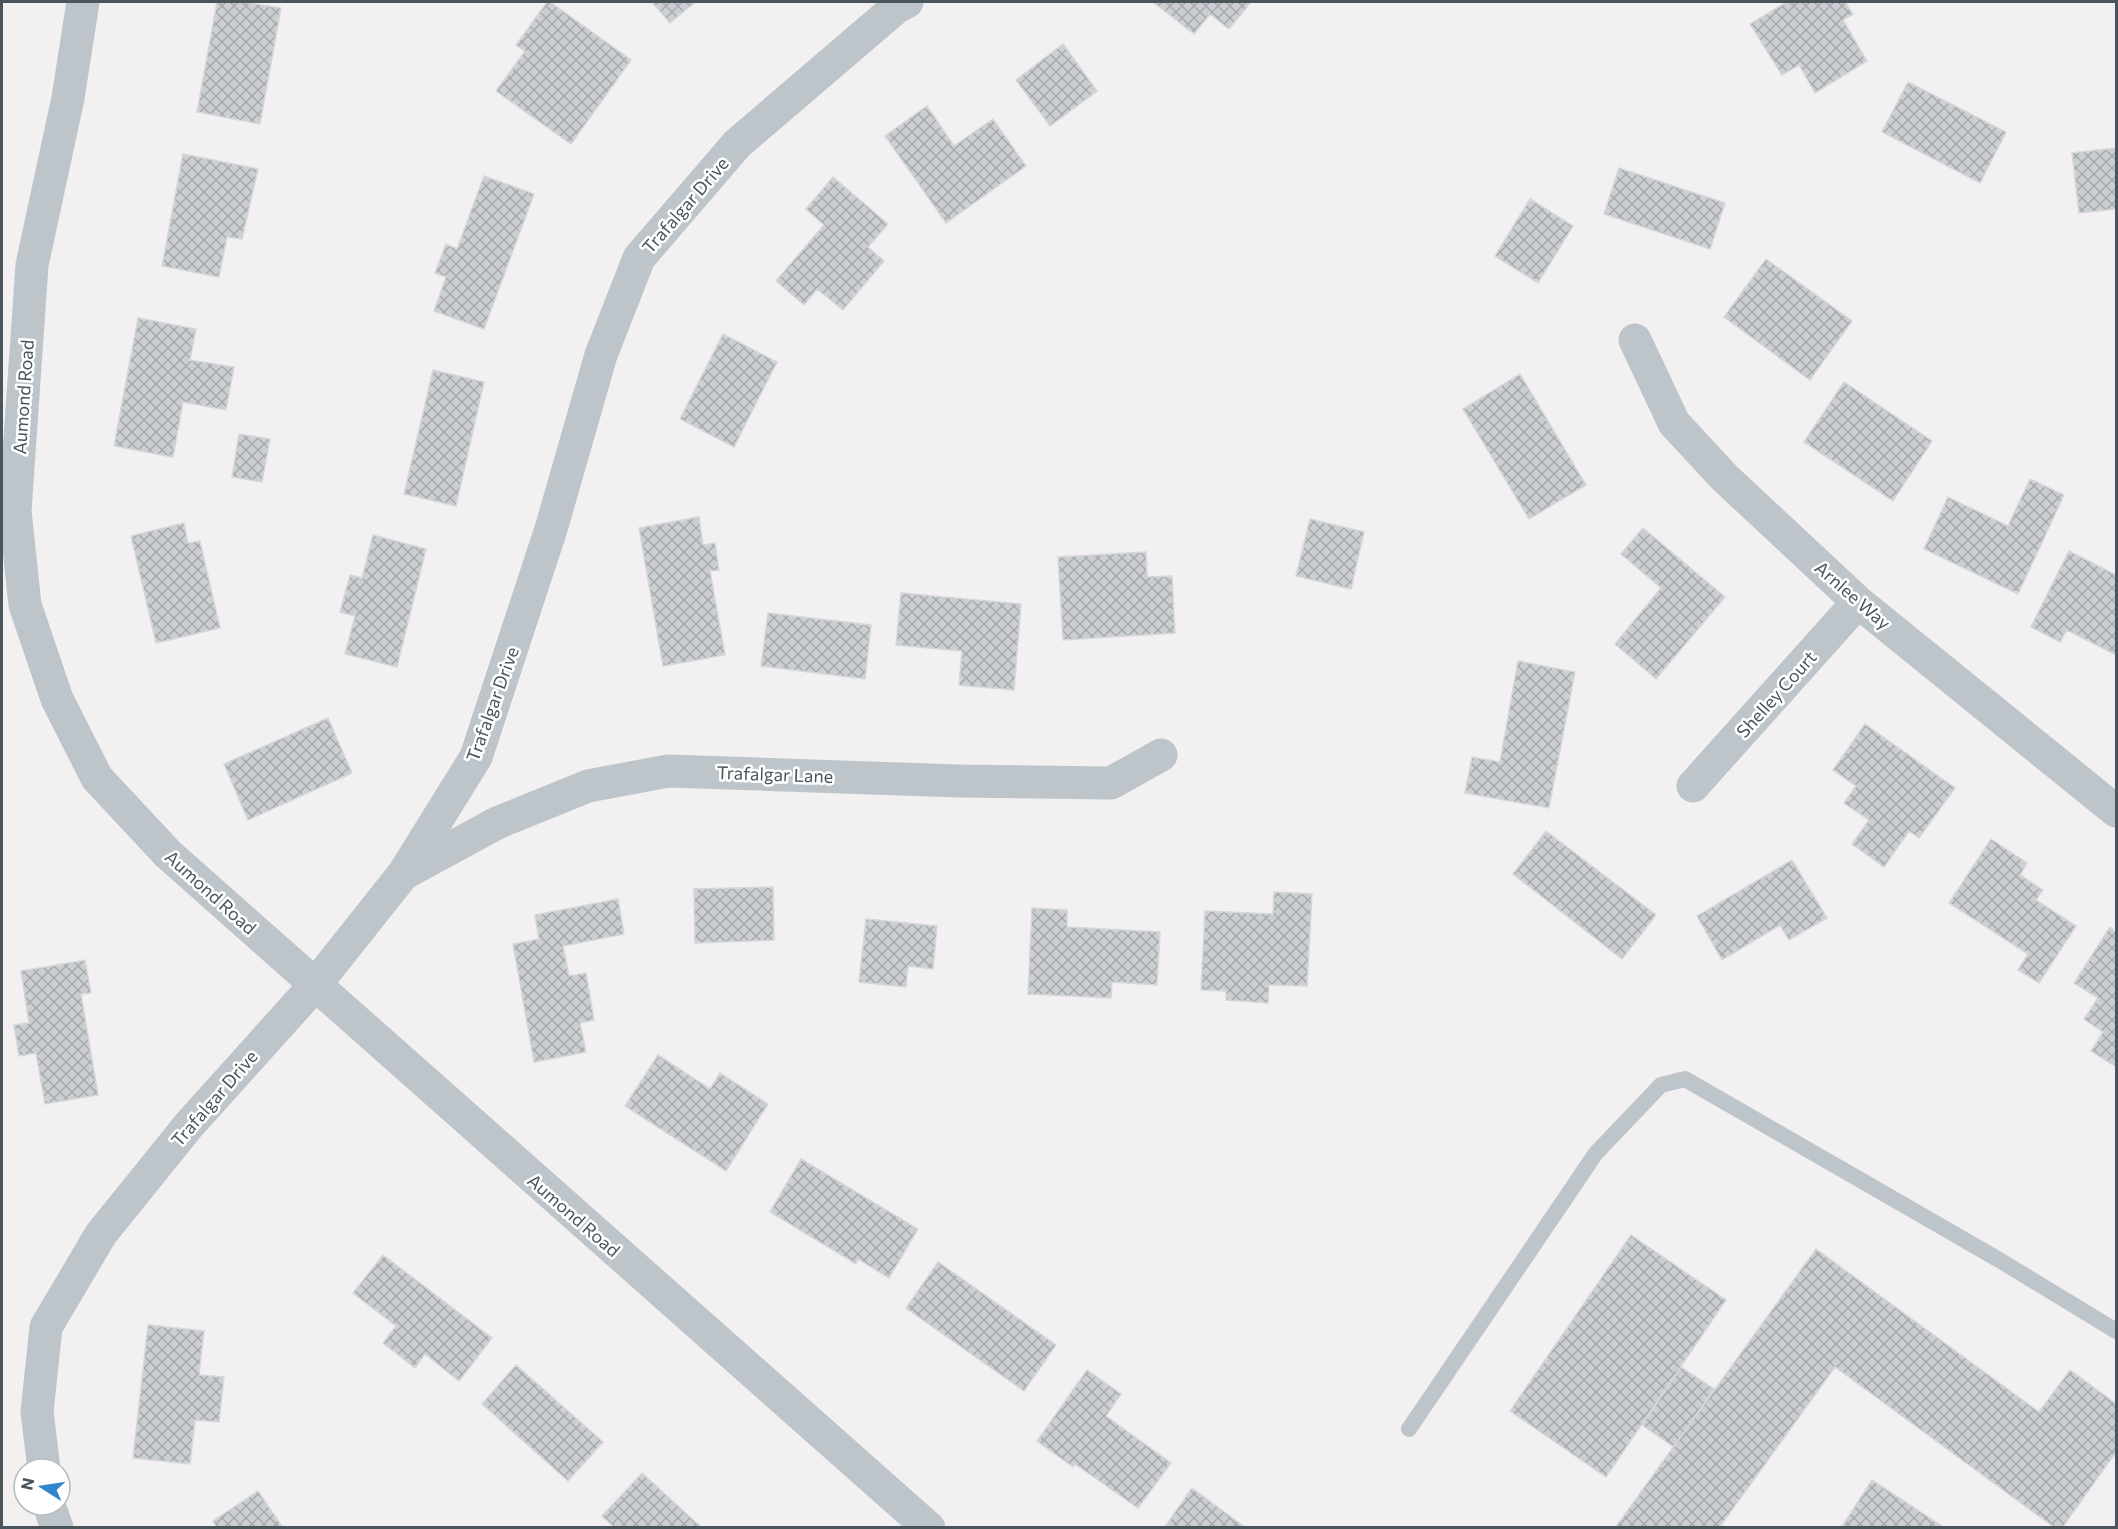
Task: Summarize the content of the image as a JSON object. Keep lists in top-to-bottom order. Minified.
{"streets":{"street":["Trafalgar Drive","Aumond Road","Arnlee Way","Shelley Court","Trafalgar Lane"]},"crossings":[["Trafalgar Drive","Aumond Road"],["Trafalgar Drive","Trafalgar Lane"],["Arnlee Way","Shelley Court"]],"north":"left"}
